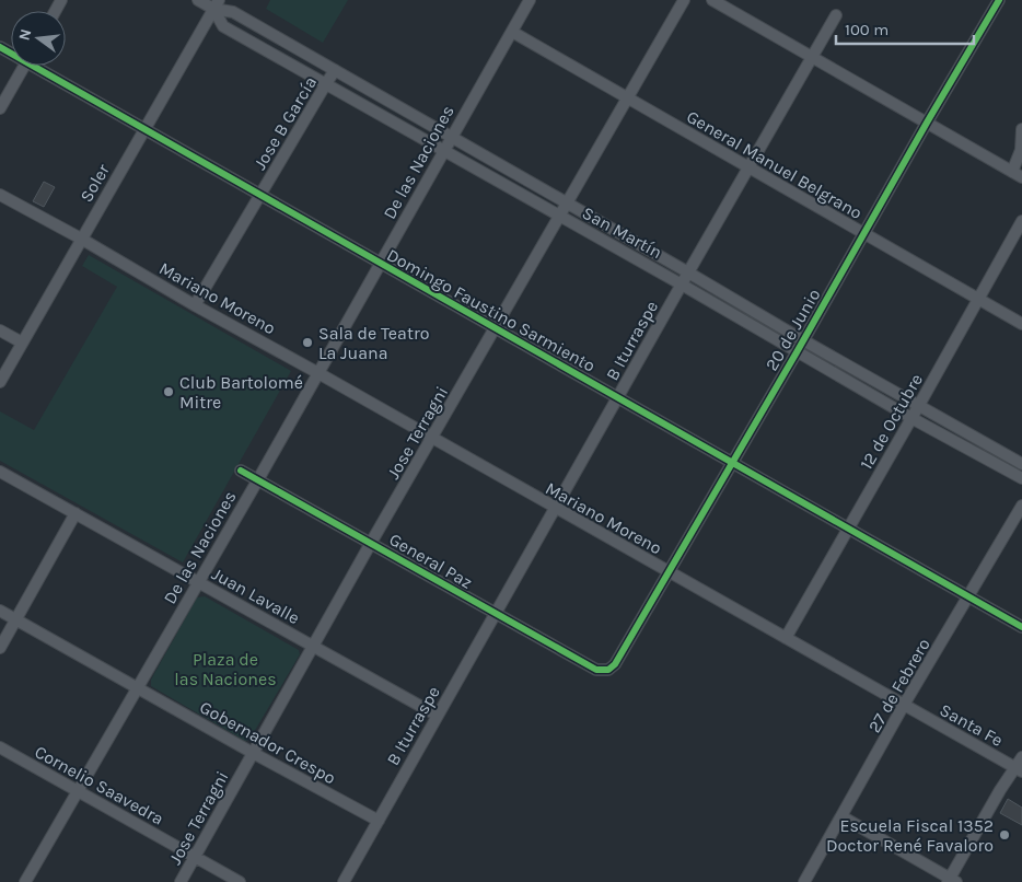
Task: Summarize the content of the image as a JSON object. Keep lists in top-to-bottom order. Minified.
{"streets":{"street":["Jose B García","De las Naciones","General Manuel Belgrano","Soler","San Martín","Mariano Moreno","Domingo Faustino Sarmiento","20 de Junio","B Iturraspe","12 de Octubre","Jose Terragni","General Paz","Juan Lavalle","27 de Febrero","Santa Fe","Gobernador Crespo","Cornelio Saavedra"]},"crossings":[["Jose B García","San Martín"],["Jose B García","Mariano Moreno"],["Jose B García","Domingo Faustino Sarmiento"],["De las Naciones","General Manuel Belgrano"],["De las Naciones","San Martín"],["De las Naciones","Mariano Moreno"],["De las Naciones","Domingo Faustino Sarmiento"],["De las Naciones","General Paz"],["De las Naciones","Juan Lavalle"],["De las Naciones","Gobernador Crespo"],["De las Naciones","Cornelio Saavedra"],["General Manuel Belgrano","20 de Junio"],["General Manuel Belgrano","B Iturraspe"],["General Manuel Belgrano","12 de Octubre"],["General Manuel Belgrano","Jose Terragni"],["Soler","San Martín"],["Soler","Mariano Moreno"],["Soler","Domingo Faustino Sarmiento"],["San Martín","20 de Junio"],["San Martín","B Iturraspe"],["San Martín","12 de Octubre"],["San Martín","Jose Terragni"],["Mariano Moreno","20 de Junio"],["Mariano Moreno","B Iturraspe"],["Mariano Moreno","12 de Octubre"],["Mariano Moreno","Jose Terragni"],["Mariano Moreno","27 de Febrero"],["Mariano Moreno","Santa Fe"],["Domingo Faustino Sarmiento","20 de Junio"],["Domingo Faustino Sarmiento","B Iturraspe"],["Domingo Faustino Sarmiento","12 de Octubre"],["Domingo Faustino Sarmiento","Jose Terragni"],["Domingo Faustino Sarmiento","27 de Febrero"],["20 de Junio","General Paz"],["B Iturraspe","General Paz"],["B Iturraspe","Juan Lavalle"],["B Iturraspe","Gobernador Crespo"],["Jose Terragni","General Paz"],["Jose Terragni","Juan Lavalle"],["Jose Terragni","Gobernador Crespo"],["Jose Terragni","Cornelio Saavedra"],["27 de Febrero","Santa Fe"]],"parks":["Plaza de las Naciones"],"places":["Sala de Teatro La Juana","Club Bartolomé Mitre","Escuela Fiscal 1352 Doctor René Favaloro"],"scale_bar":"100 m","north":"left"}
